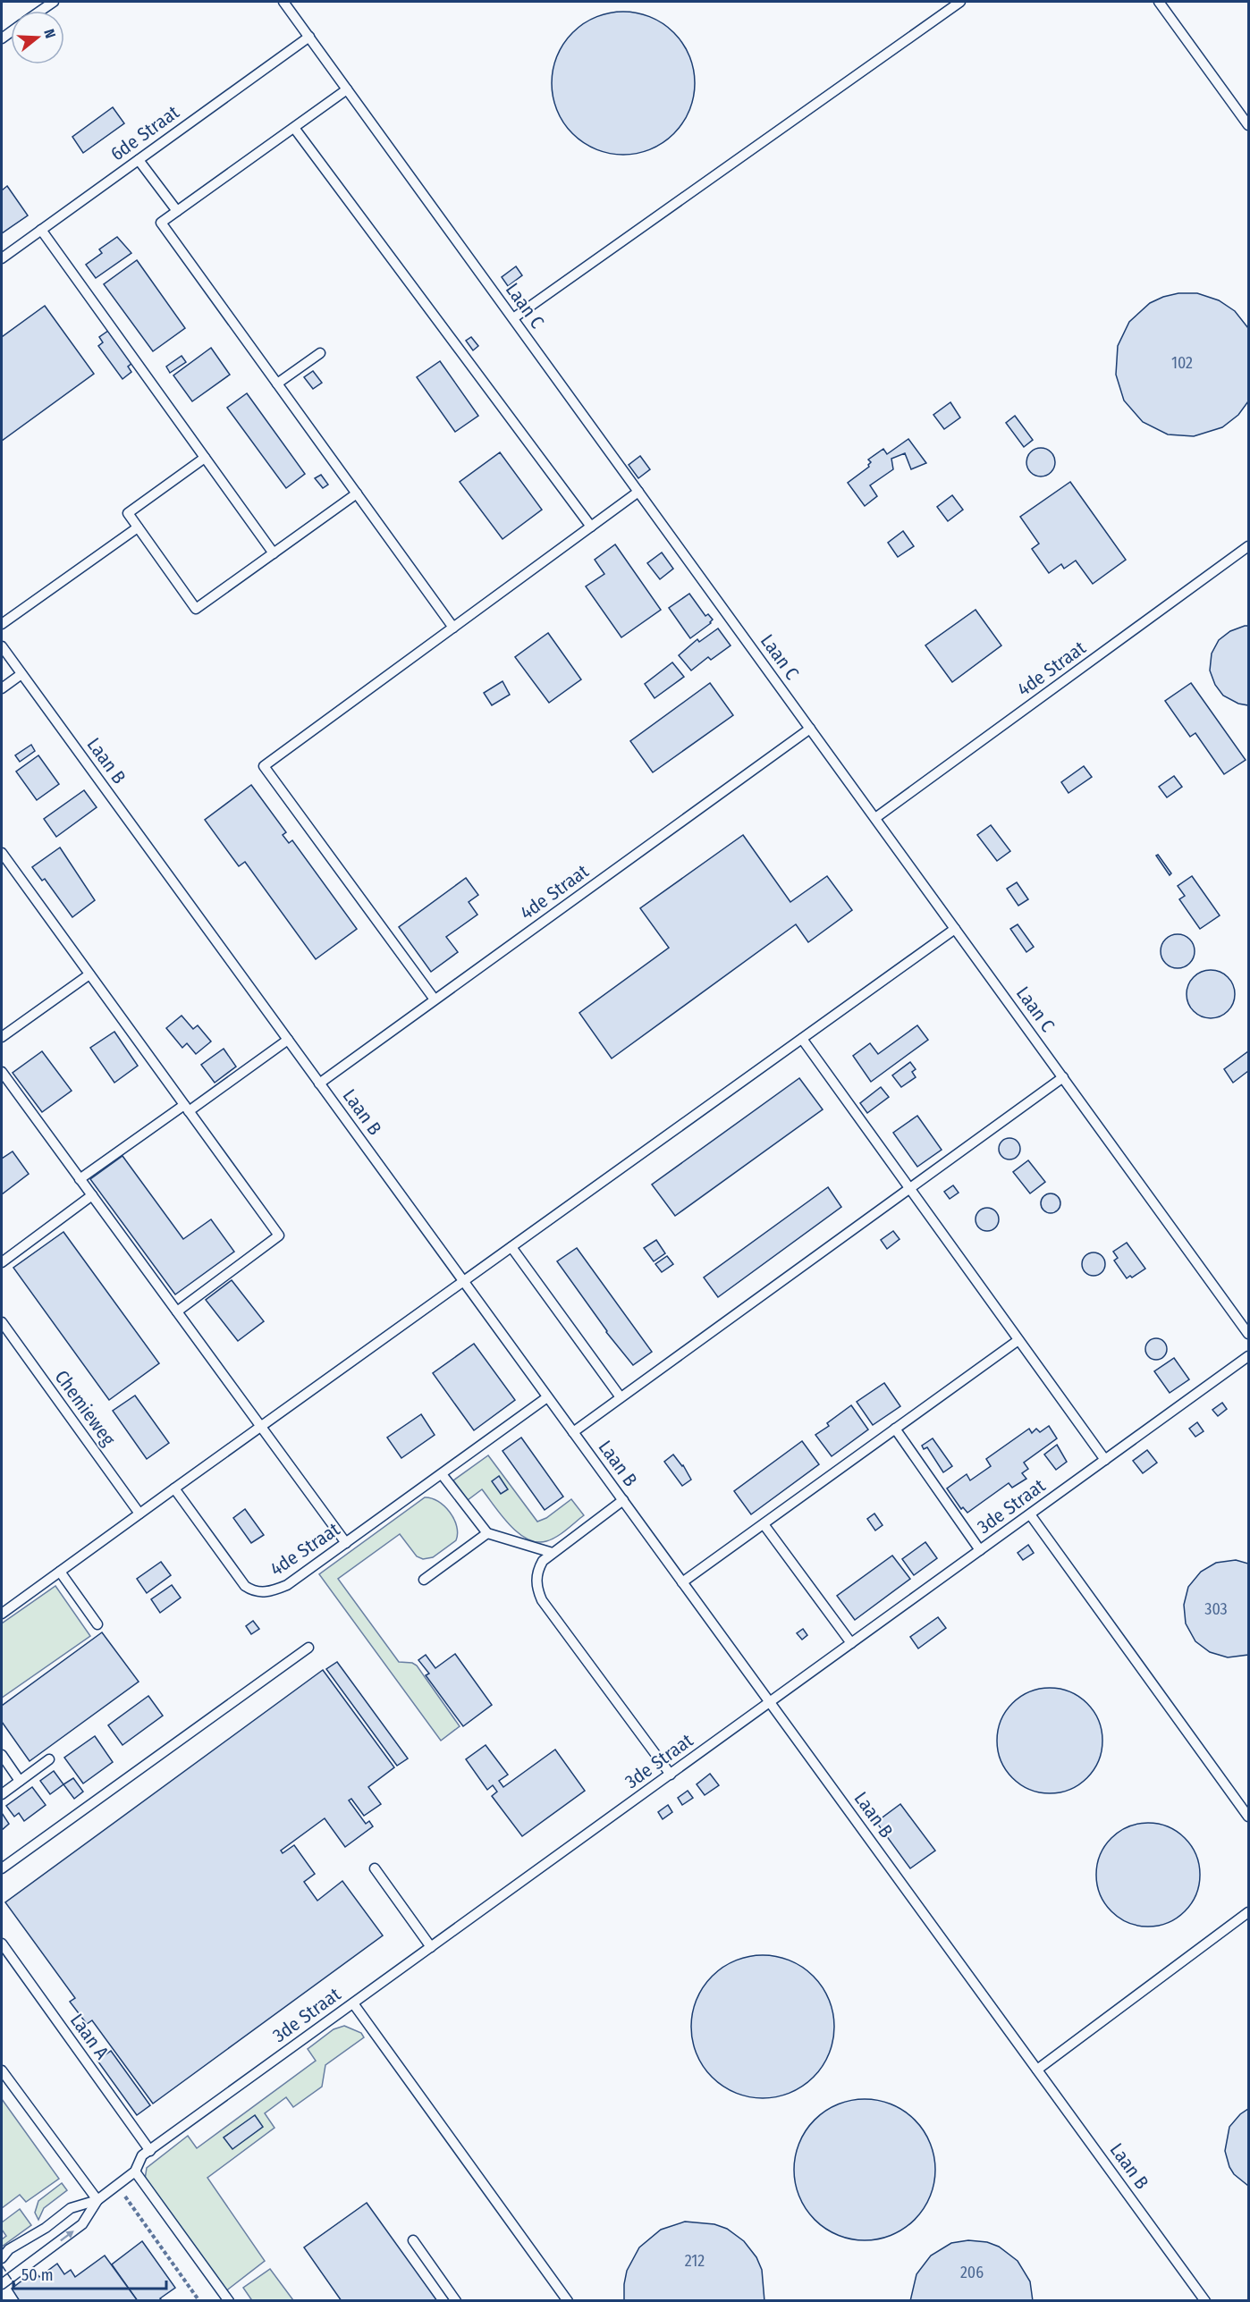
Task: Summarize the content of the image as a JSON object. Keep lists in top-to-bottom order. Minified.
{"streets":{"lane":["6de Straat","Laan C","4de Straat","Laan B","Chemieweg","3de Straat","Laan A"]},"crossings":[["6de Straat","Laan C"],["Laan C","4de Straat"],["4de Straat","Laan B"],["Laan B","3de Straat"],["3de Straat","Laan A"]],"house_numbers":["102","303","212","206"],"scale_bar":"50 m","north":"right"}
